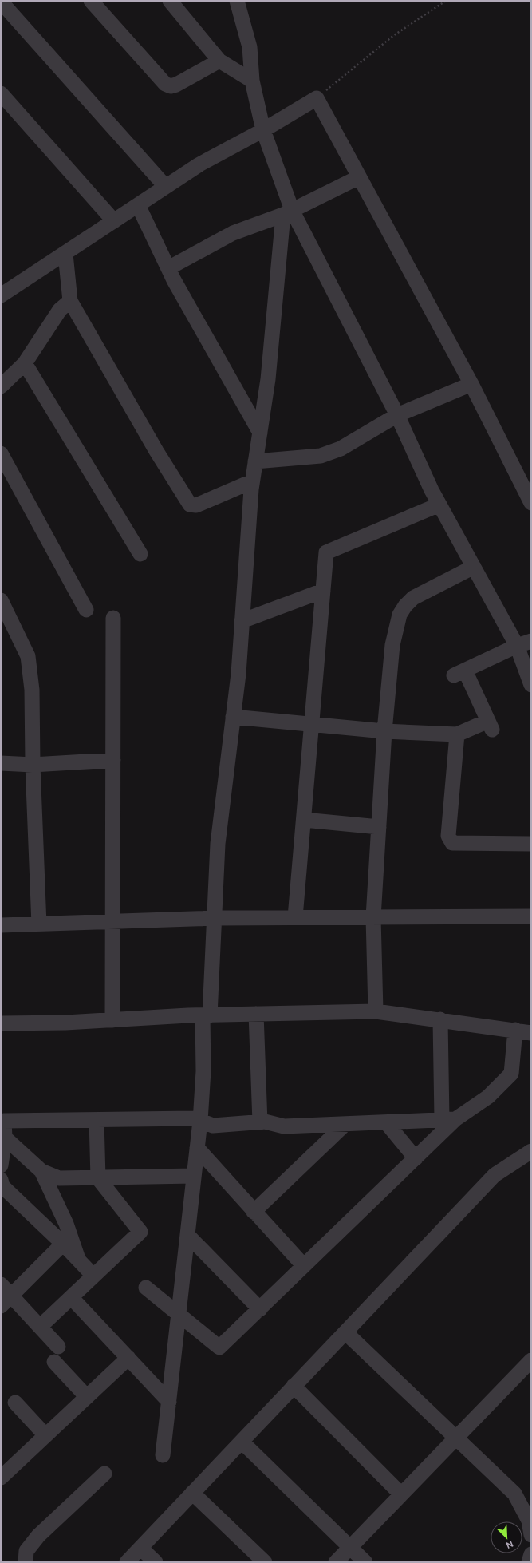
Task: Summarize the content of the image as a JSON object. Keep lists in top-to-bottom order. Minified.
{"north":"bottom right"}
